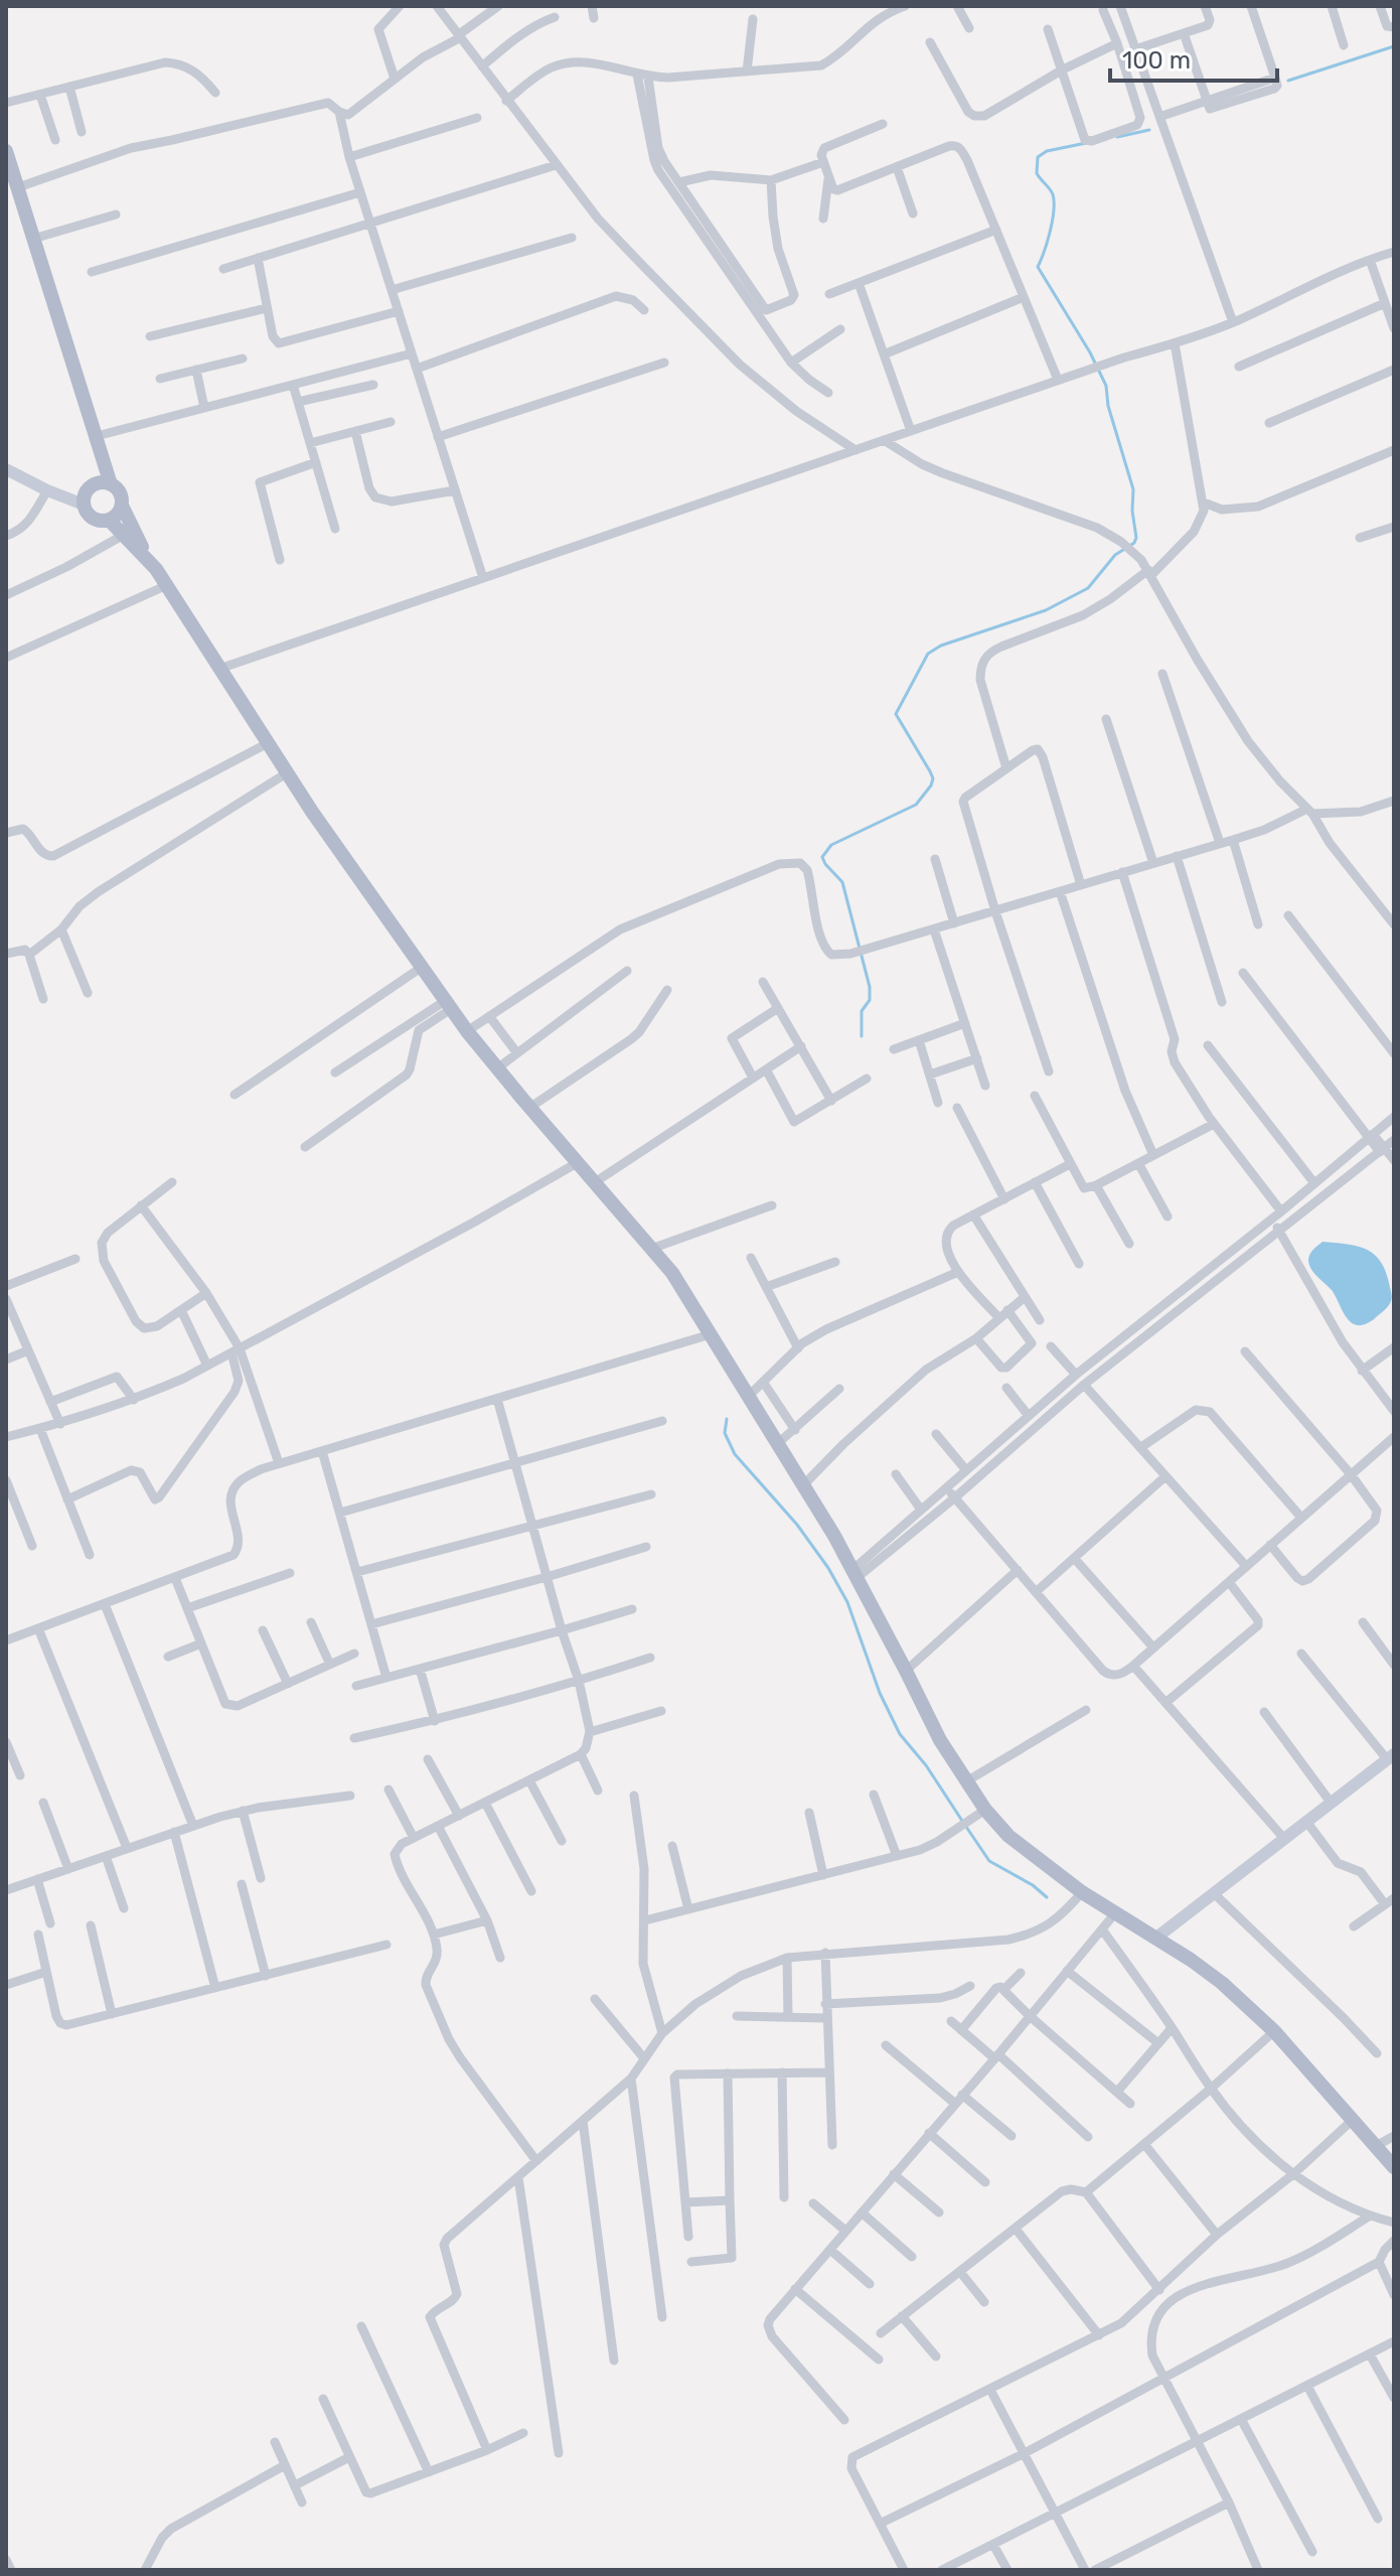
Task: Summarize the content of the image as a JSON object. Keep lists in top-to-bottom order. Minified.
{"scale_bar":"100 m"}
